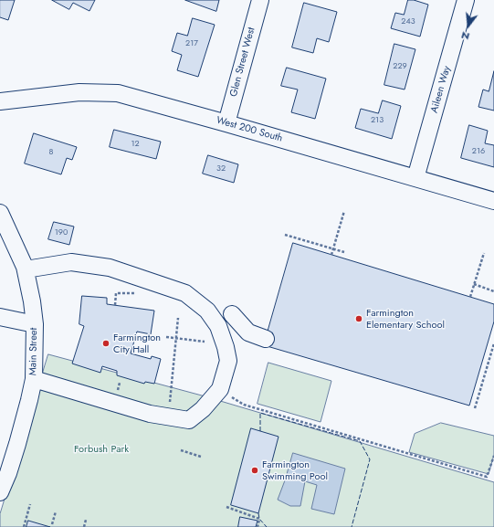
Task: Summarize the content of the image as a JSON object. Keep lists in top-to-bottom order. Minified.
{"streets":{"street":["Glen Street West","Aileen Way","West 200 South","Main Street"]},"crossings":[["Glen Street West","West 200 South"],["Aileen Way","West 200 South"]],"parks":["Forbush Park"],"places":["Farmington Elementary School","Farmington City Hall","Farmington Swimming Pool"],"house_numbers":["243","217","229","213","12","216","8","32","190"],"north":"bottom"}
